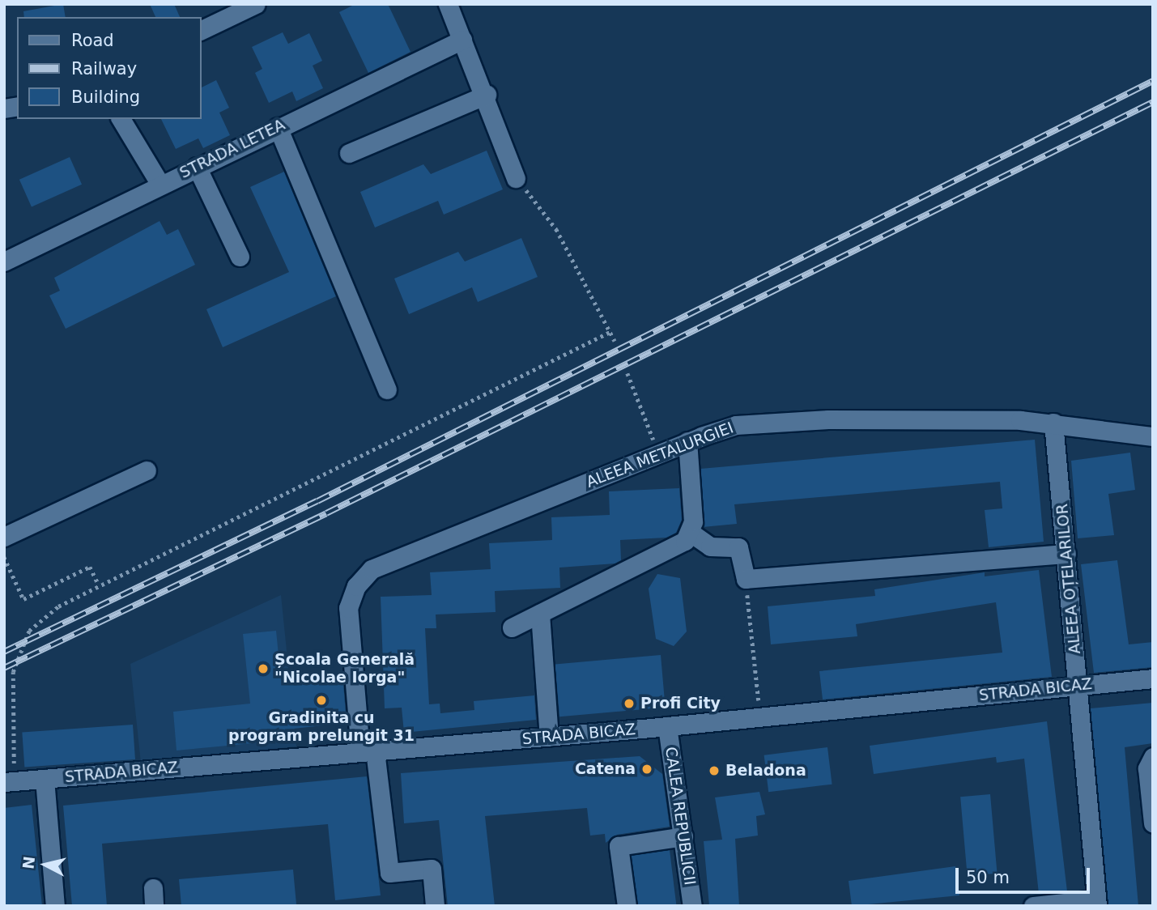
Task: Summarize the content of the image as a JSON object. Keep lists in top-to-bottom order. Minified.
{"streets":{"street":["STRADA LETEA","ALEEA METALURGIEI","ALEEA OȚELARILOR","STRADA BICAZ","CALEA REPUBLICII"]},"crossings":[["ALEEA METALURGIEI","ALEEA OȚELARILOR"],["ALEEA METALURGIEI","STRADA BICAZ"],["ALEEA OȚELARILOR","STRADA BICAZ"],["STRADA BICAZ","CALEA REPUBLICII"]],"places":["Școala Generală \"Nicolae Iorga\"","Gradinita cu program prelungit 31","Profi City","Catena","Beladona"],"legend":["Road","Railway","Building"],"scale_bar":"50 m","north":"left"}
